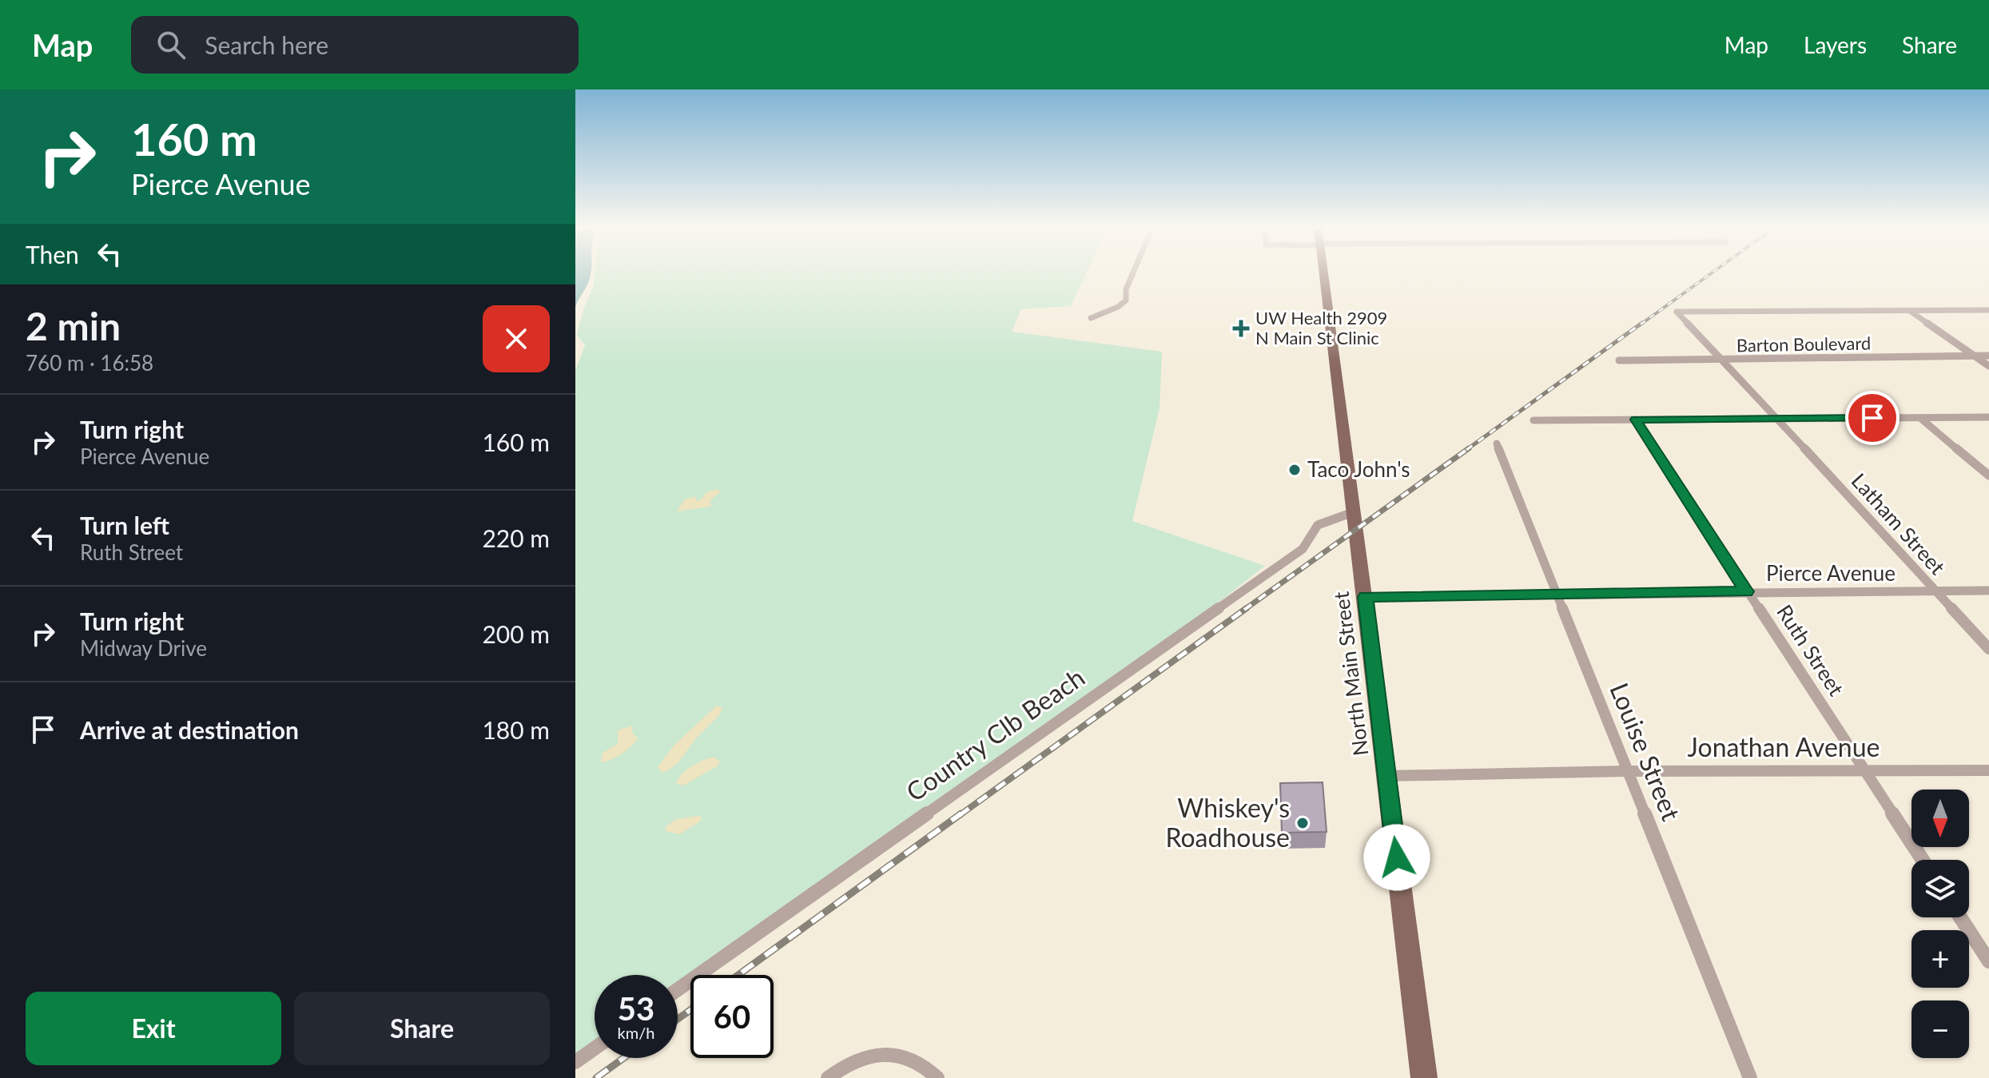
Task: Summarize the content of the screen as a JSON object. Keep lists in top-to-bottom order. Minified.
{"streets":{"main road":["North Main Street"],"street":["Barton Boulevard","Latham Street","Pierce Avenue","Ruth Street","Country Clb Beach","Jonathan Avenue","Louise Street"]},"crossings":[["Barton Boulevard","Latham Street"],["Latham Street","Pierce Avenue"],["Pierce Avenue","Ruth Street"],["Pierce Avenue","North Main Street"],["Pierce Avenue","Louise Street"],["Ruth Street","Jonathan Avenue"],["North Main Street","Country Clb Beach"],["North Main Street","Jonathan Avenue"],["Jonathan Avenue","Louise Street"]],"places":{"health":["UW Health 2909 N Main St Clinic"],"other":["Taco John's","Whiskey's Roadhouse"]},"north":"bottom","page":{"header":"Map","search":"Search here","nav":["Map","Layers","Share"],"turn":["160 m","Pierce Avenue"],"then":"Then","heading":["2 min","760 m · 16:58"],"list":[{"name":"Turn right","note":"Pierce Avenue","value":"160 m"},{"name":"Turn left","note":"Ruth Street","value":"220 m"},{"name":"Turn right","note":"Midway Drive","value":"200 m"},{"name":"Arrive at destination","value":"180 m"}],"map_buttons":["+","−"],"speed":"53 km/h","limit":"60","buttons":["Exit","Share"]}}
